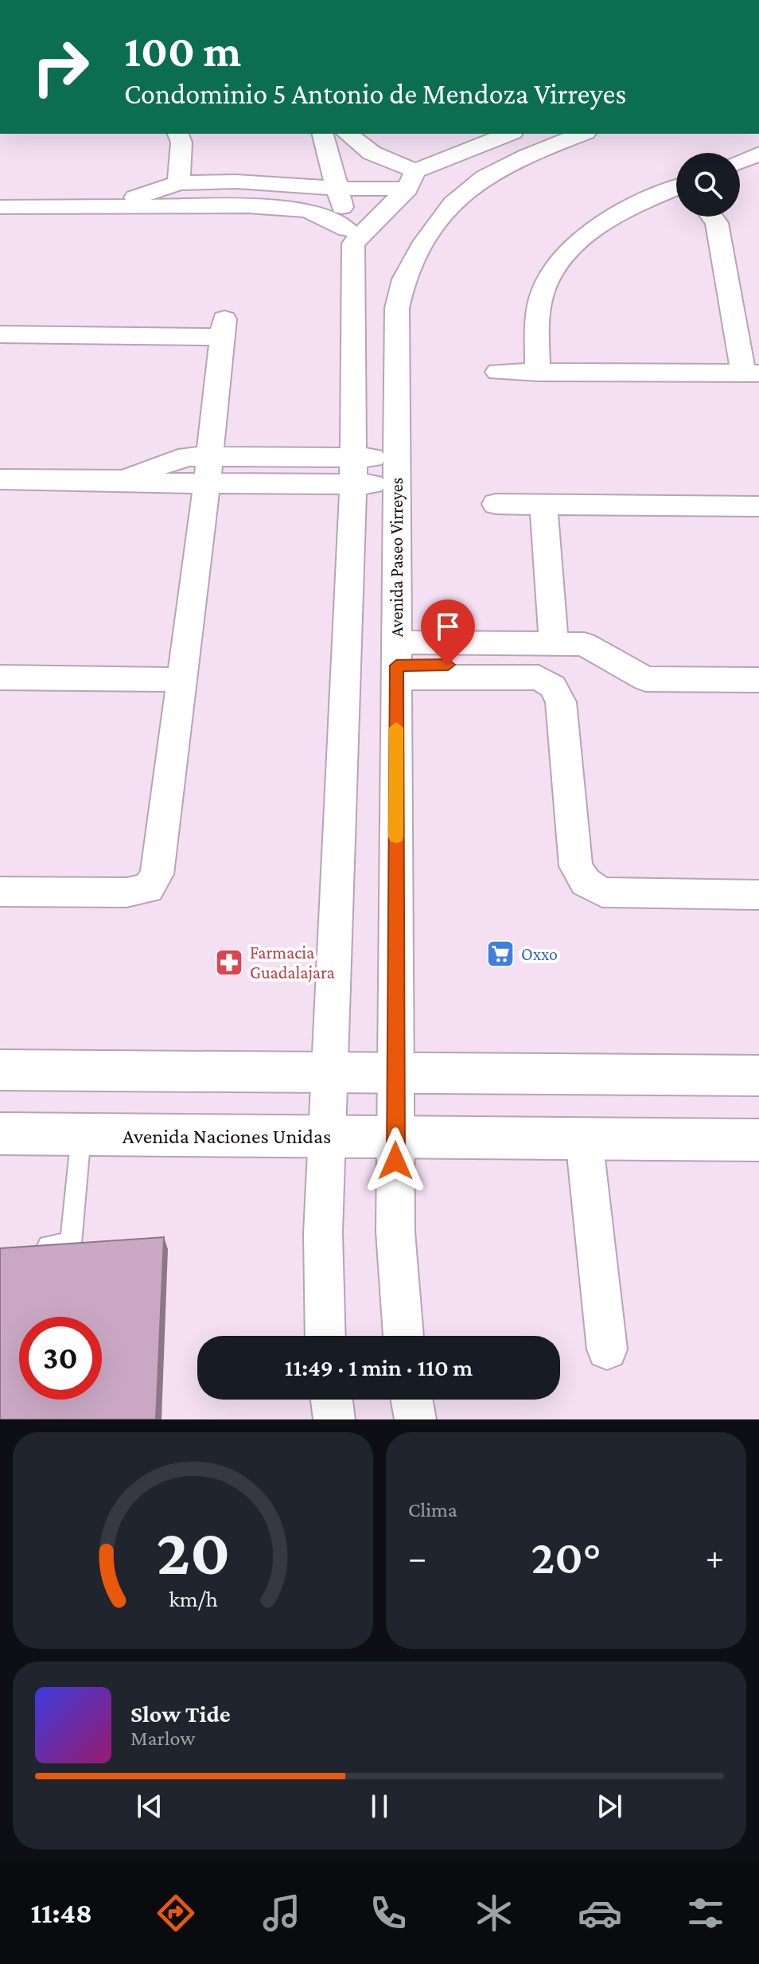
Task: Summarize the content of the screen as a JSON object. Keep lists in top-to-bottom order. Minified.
{"streets":{"street":["Avenida Paseo Virreyes","Avenida Naciones Unidas"]},"crossings":[["Avenida Paseo Virreyes","Avenida Naciones Unidas"]],"places":{"supermarket":["Oxxo"],"pharmacy":["Farmacia Guadalajara"]},"page":{"turn":["100 m","Condominio 5 Antonio de Mendoza Virreyes"],"limit":"30","trip":"11:49 · 1 min · 110 m","tile":"Clima","heat":["−","20°","+"],"song":["Slow Tide","Marlow"],"tabs":"11:48","gauge":["20","km/h"]}}
